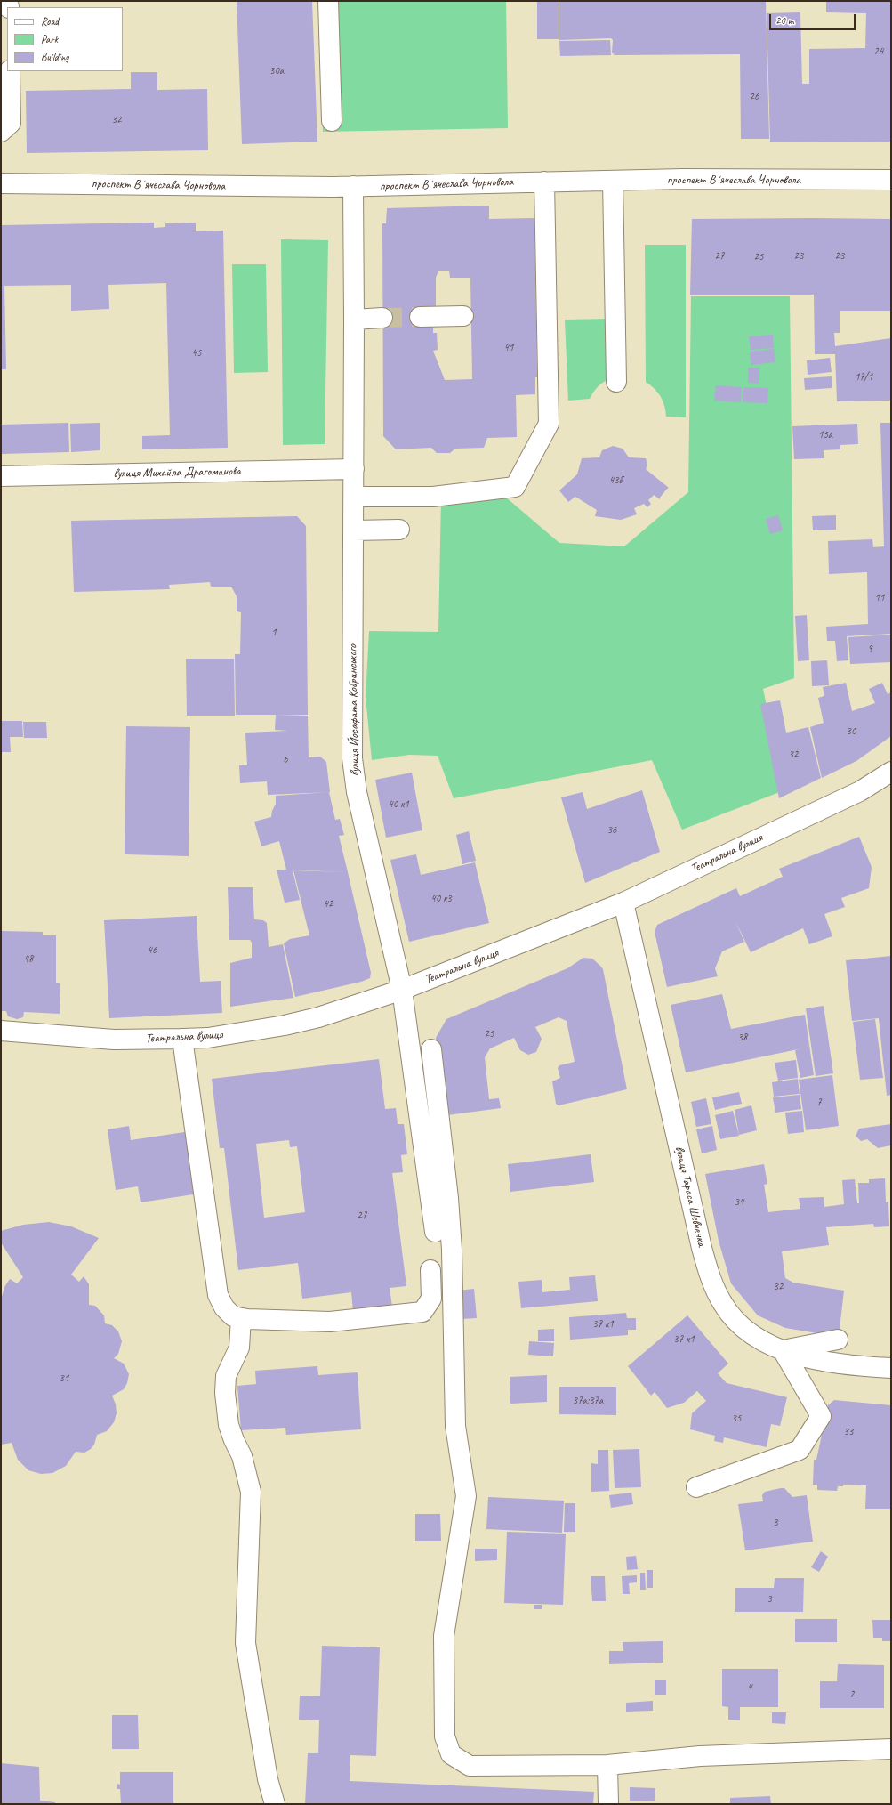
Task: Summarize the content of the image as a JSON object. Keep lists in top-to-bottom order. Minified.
{"streets":{"street":["проспект Вʼячеслава Чорновола","вулиця Михайла Драгоманова","вулиця Йосафата Кобринського","Театральна вулиця","вулиця Тараса Шевченка"]},"crossings":[["проспект Вʼячеслава Чорновола","вулиця Йосафата Кобринського"],["вулиця Михайла Драгоманова","вулиця Йосафата Кобринського"],["вулиця Йосафата Кобринського","Театральна вулиця"],["Театральна вулиця","вулиця Тараса Шевченка"]],"house_numbers":["24","30а","26","32","27","23","23","25","41","45","17/1","15а","43б","11","1","9","30","32","6","40 к1","36","40 к3","42","46","48","25","38","7","34","27","32","37 к1","37 к1","31","37а;37а","35","33","3","3","4","2"],"legend":["Road","Park","Building"],"scale_bar":"20 m"}
